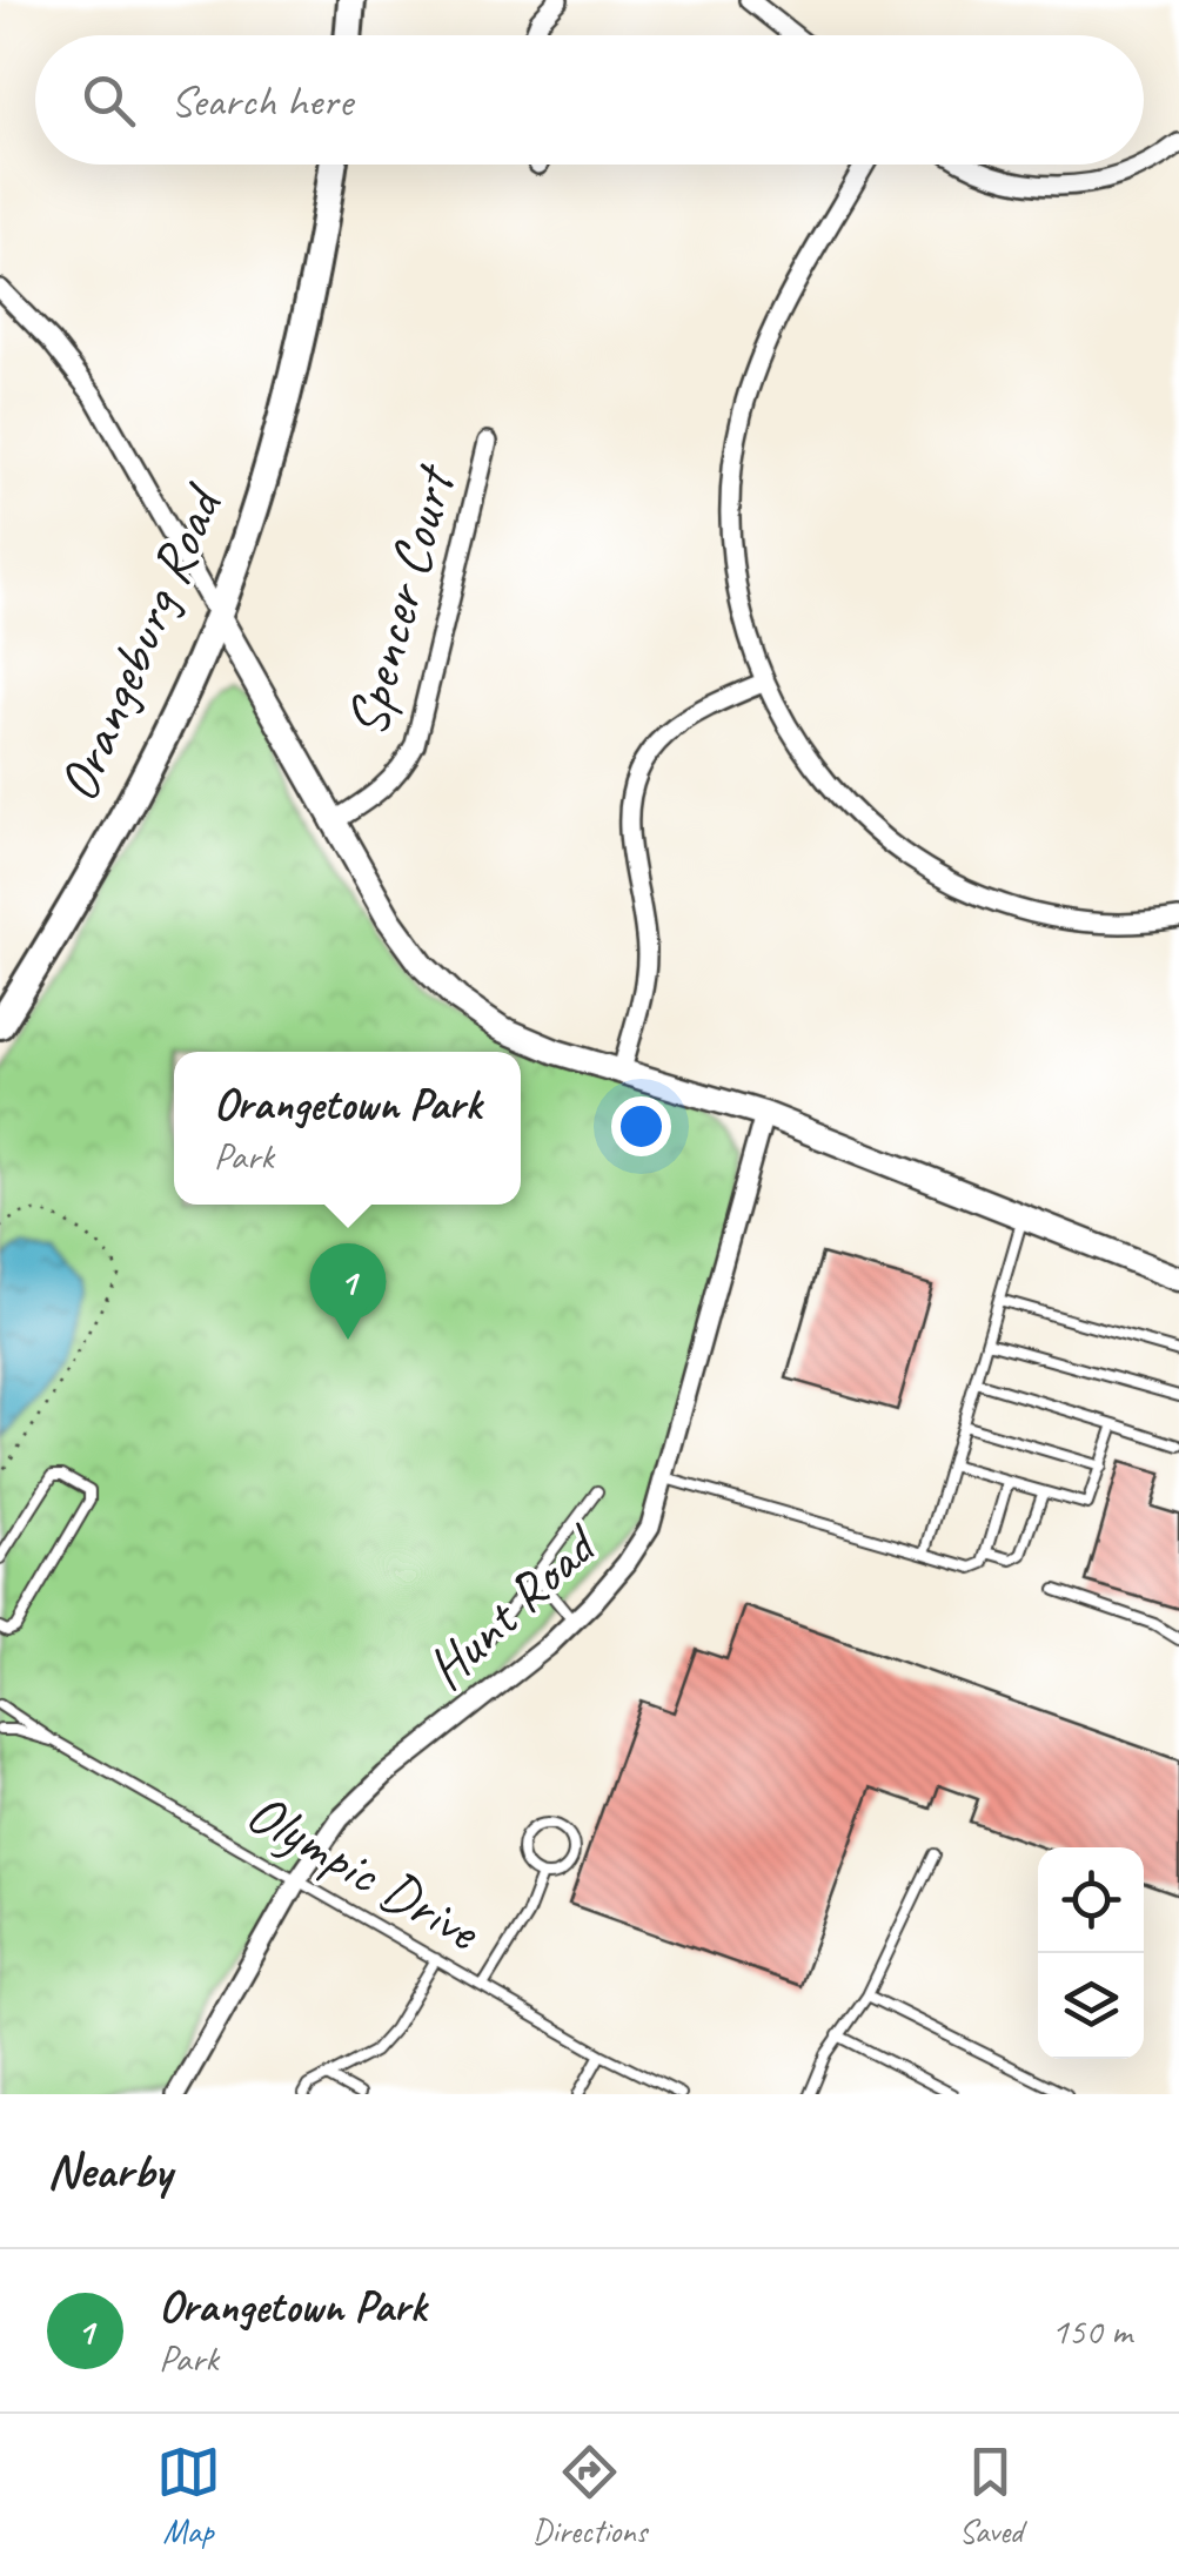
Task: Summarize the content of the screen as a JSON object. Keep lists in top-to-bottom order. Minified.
{"streets":{"main road":["Orangeburg Road"],"street":["Spencer Court","Hunt Road"],"lane":["Olympic Drive"]},"crossings":[["Hunt Road","Olympic Drive"]],"page":{"search":"Search here","popup":["Orangetown Park","Park"],"pins":"1","heading":"Nearby","list":[{"mark":"1","name":"Orangetown Park","note":"Park","value":"150 m"}],"nav":["Map","Directions","Saved"]}}
